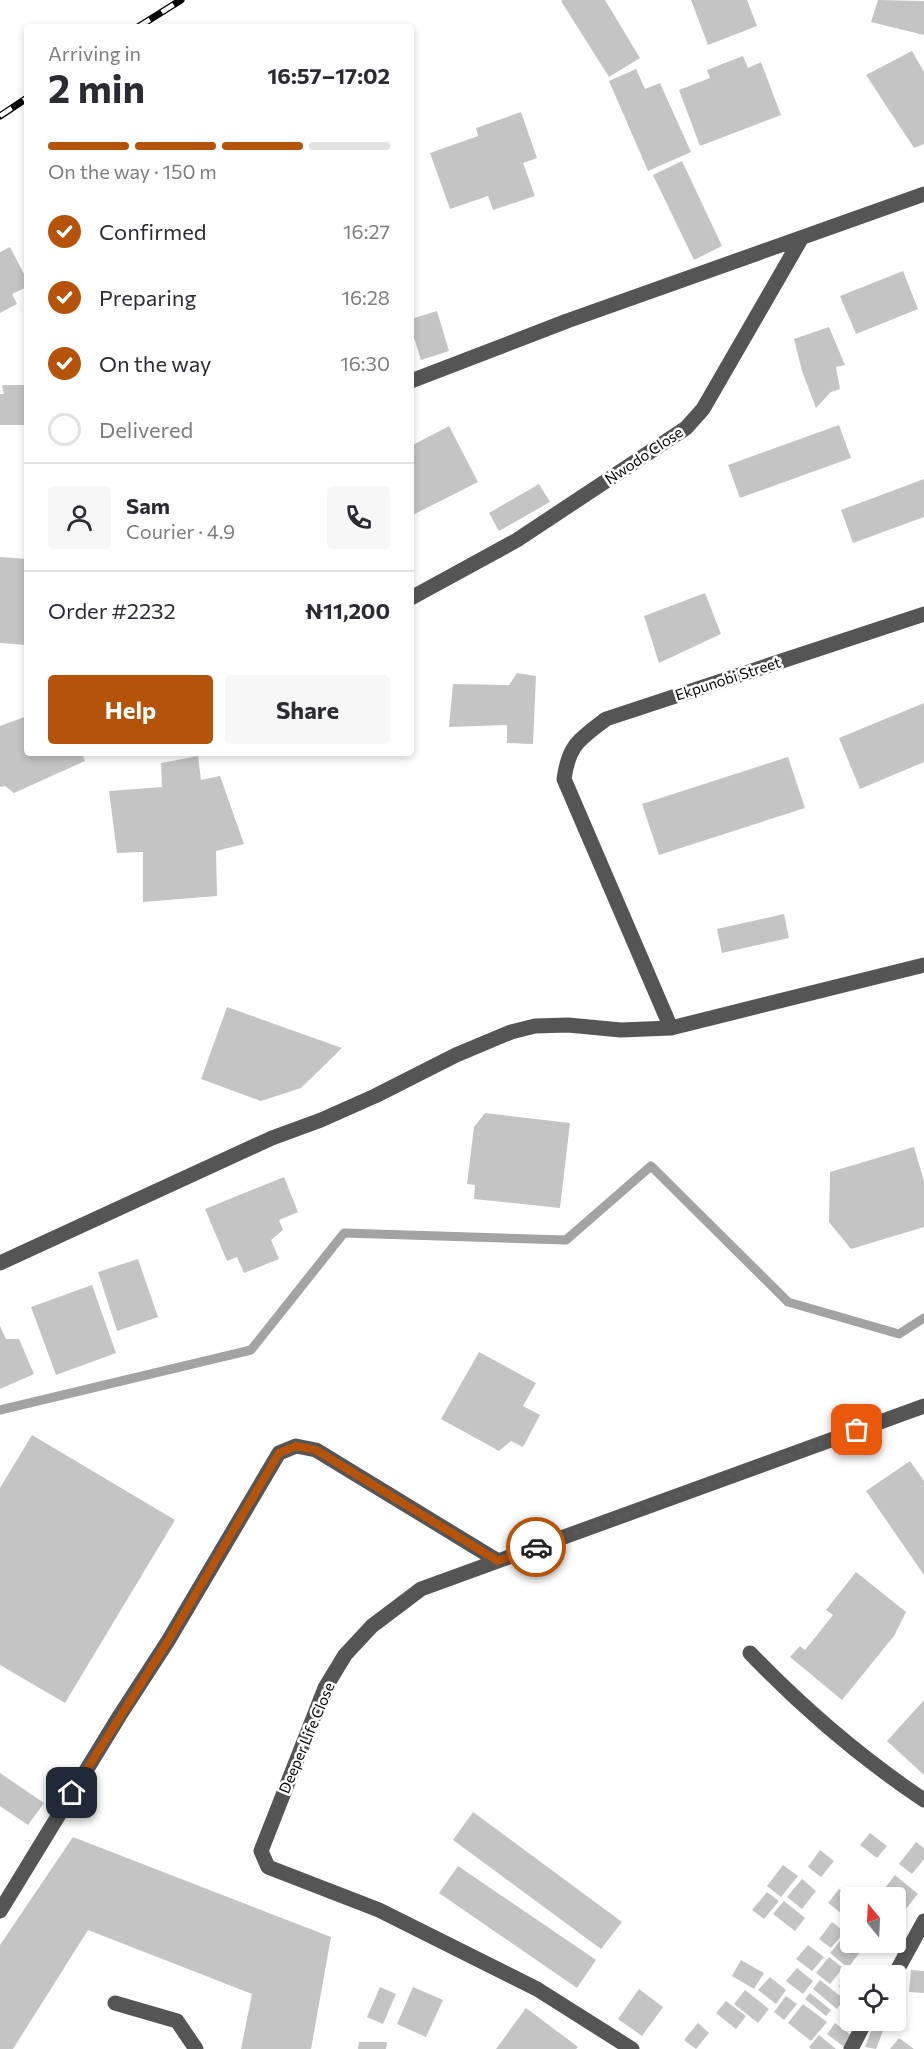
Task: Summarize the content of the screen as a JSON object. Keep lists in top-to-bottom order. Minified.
{"streets":{"street":["Nwodo Close","Ekpunobi Street","Deeper Life Close"]},"north":"top","page":{"heading":["2 min","Arriving in","16:57–17:02"],"panel":["Sam","Courier · 4.9","Order #2232","₦11,200"],"bar":"On the way · 150 m","list":[["Confirmed","16:27"],["Preparing","16:28"],["On the way","16:30"],"Delivered"],"buttons":["Help","Share"]}}
